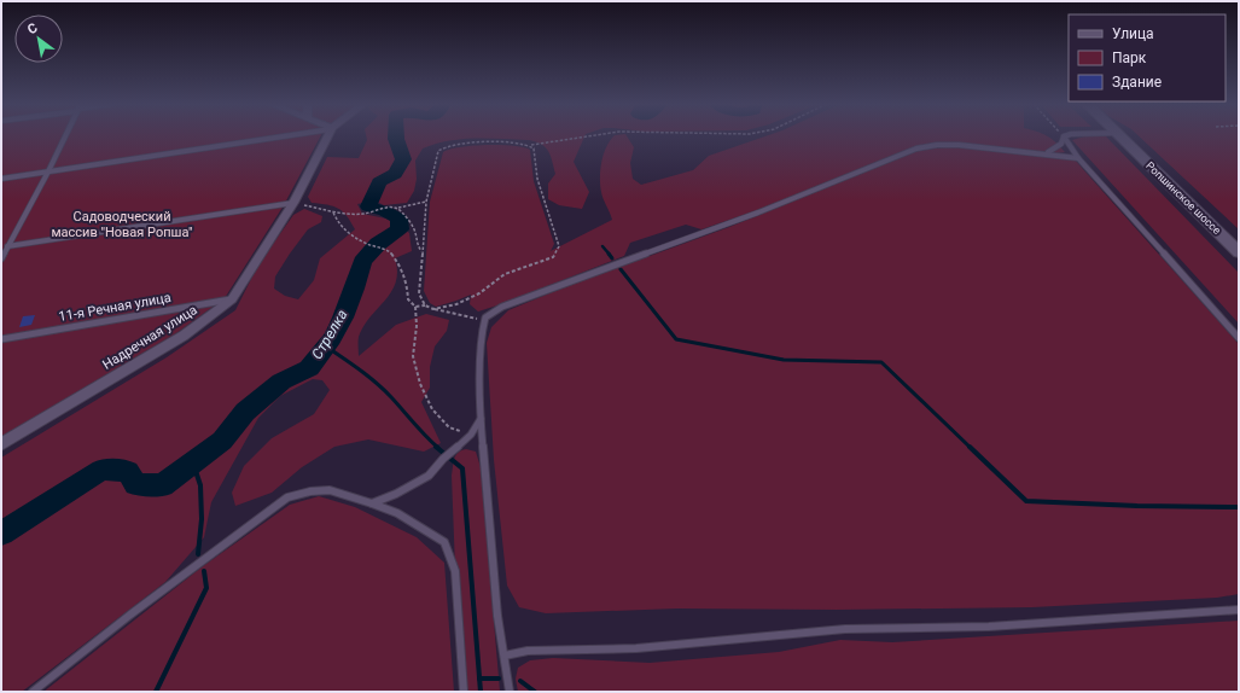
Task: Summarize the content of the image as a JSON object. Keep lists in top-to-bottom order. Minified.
{"streets":{"main road":["Ропшинское шоссе"],"street":["Надречная улица"],"lane":["11-я Речная улица"]},"crossings":[["11-я Речная улица","Надречная улица"]],"water":["Стрелка"],"parks":["Садоводческий массив \"Новая Ропша\""],"legend":["Улица","Парк","Здание"],"north":"top left"}
